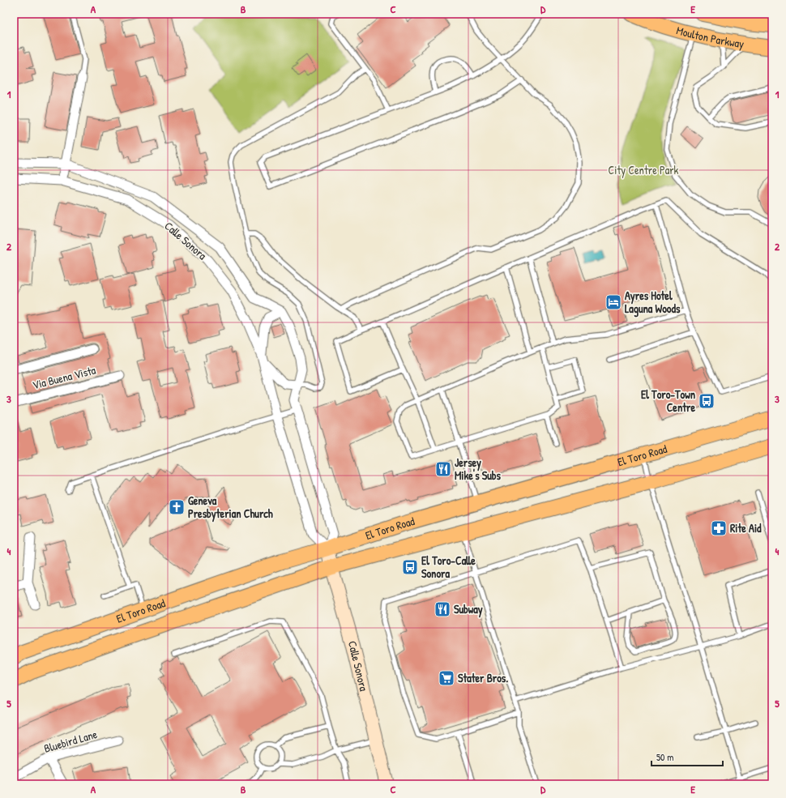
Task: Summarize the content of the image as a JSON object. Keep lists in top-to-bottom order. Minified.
{"streets":{"main road":["Moulton Parkway","El Toro Road"],"street":["Calle Sonora","Via Buena Vista","Bluebird Lane"]},"crossings":[["Calle Sonora","El Toro Road"]],"parks":["City Centre Park"],"places":{"hotel":["Ayres Hotel Laguna Woods"],"bus stop":["El Toro-Town Centre","El Toro-Calle Sonora"],"restaurant":["Jersey Mike's Subs","Subway"],"church":["Geneva Presbyterian Church"],"pharmacy":["Rite Aid"],"supermarket":["Stater Bros."]},"scale_bar":"50 m","grid":{"columns":["A","B","C","D","E"],"rows":["1","2","3","4","5"]}}
